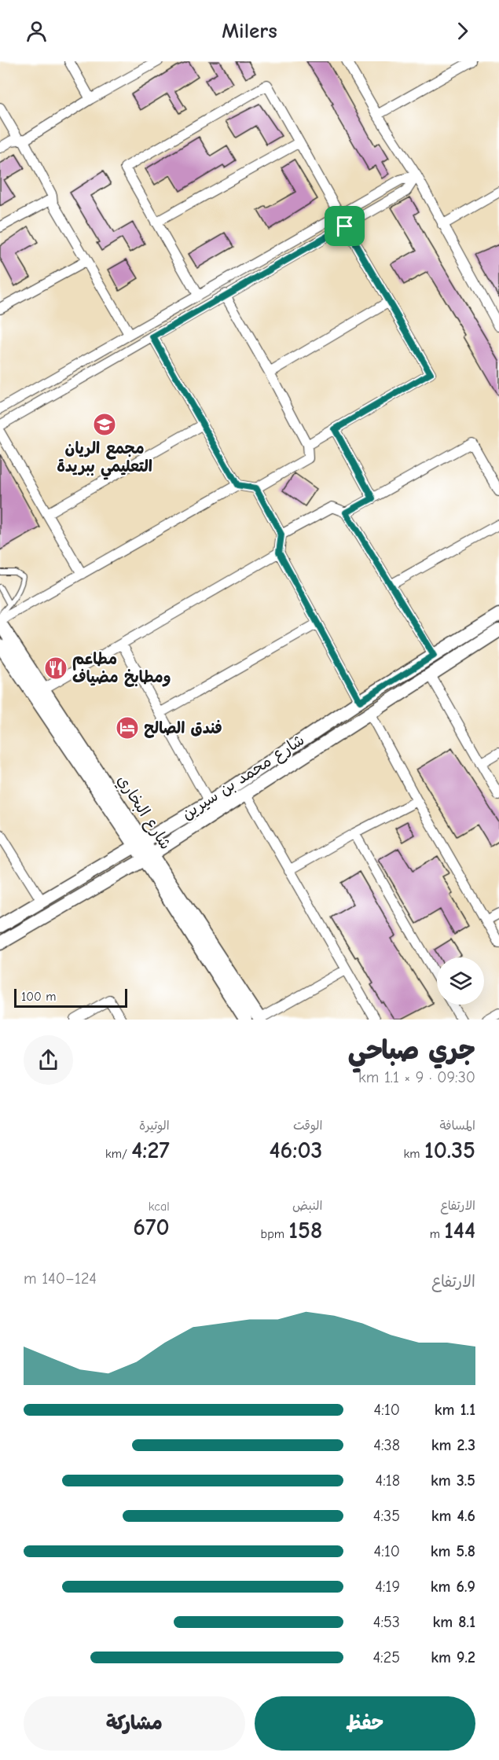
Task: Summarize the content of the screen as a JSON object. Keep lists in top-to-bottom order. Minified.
{"streets":{"street":["شارع محمد بن سيرين","شارع البخاري"]},"crossings":[["شارع محمد بن سيرين","شارع البخاري"]],"places":{"school or university":["مجمع الريان التعليمي ببريدة"],"restaurant":["مطاعم ومطابخ مضياف"],"hotel":["فندق الصالح"]},"scale_bar":"100 m","page":{"header":"Milers","scale":"100 m","heading":["جري صباحي","09:30 · 9 × 1.1 km"],"stats":[["المسافة","10.35 km"],["الوقت","46:03"],["الوتيرة","4:27 /km"],["الارتفاع","144 m"],["النبض","158 bpm"],["kcal","670"]],"chart":["الارتفاع","124–140 m"],"list":[{"name":"1.1 km","note":"4:10"},{"name":"2.3 km","note":"4:38"},{"name":"3.5 km","note":"4:18"},{"name":"4.6 km","note":"4:35"},{"name":"5.8 km","note":"4:10"},{"name":"6.9 km","note":"4:19"},{"name":"8.1 km","note":"4:53"},{"name":"9.2 km","note":"4:25"}],"buttons":["حفظ","مشاركة"]}}
